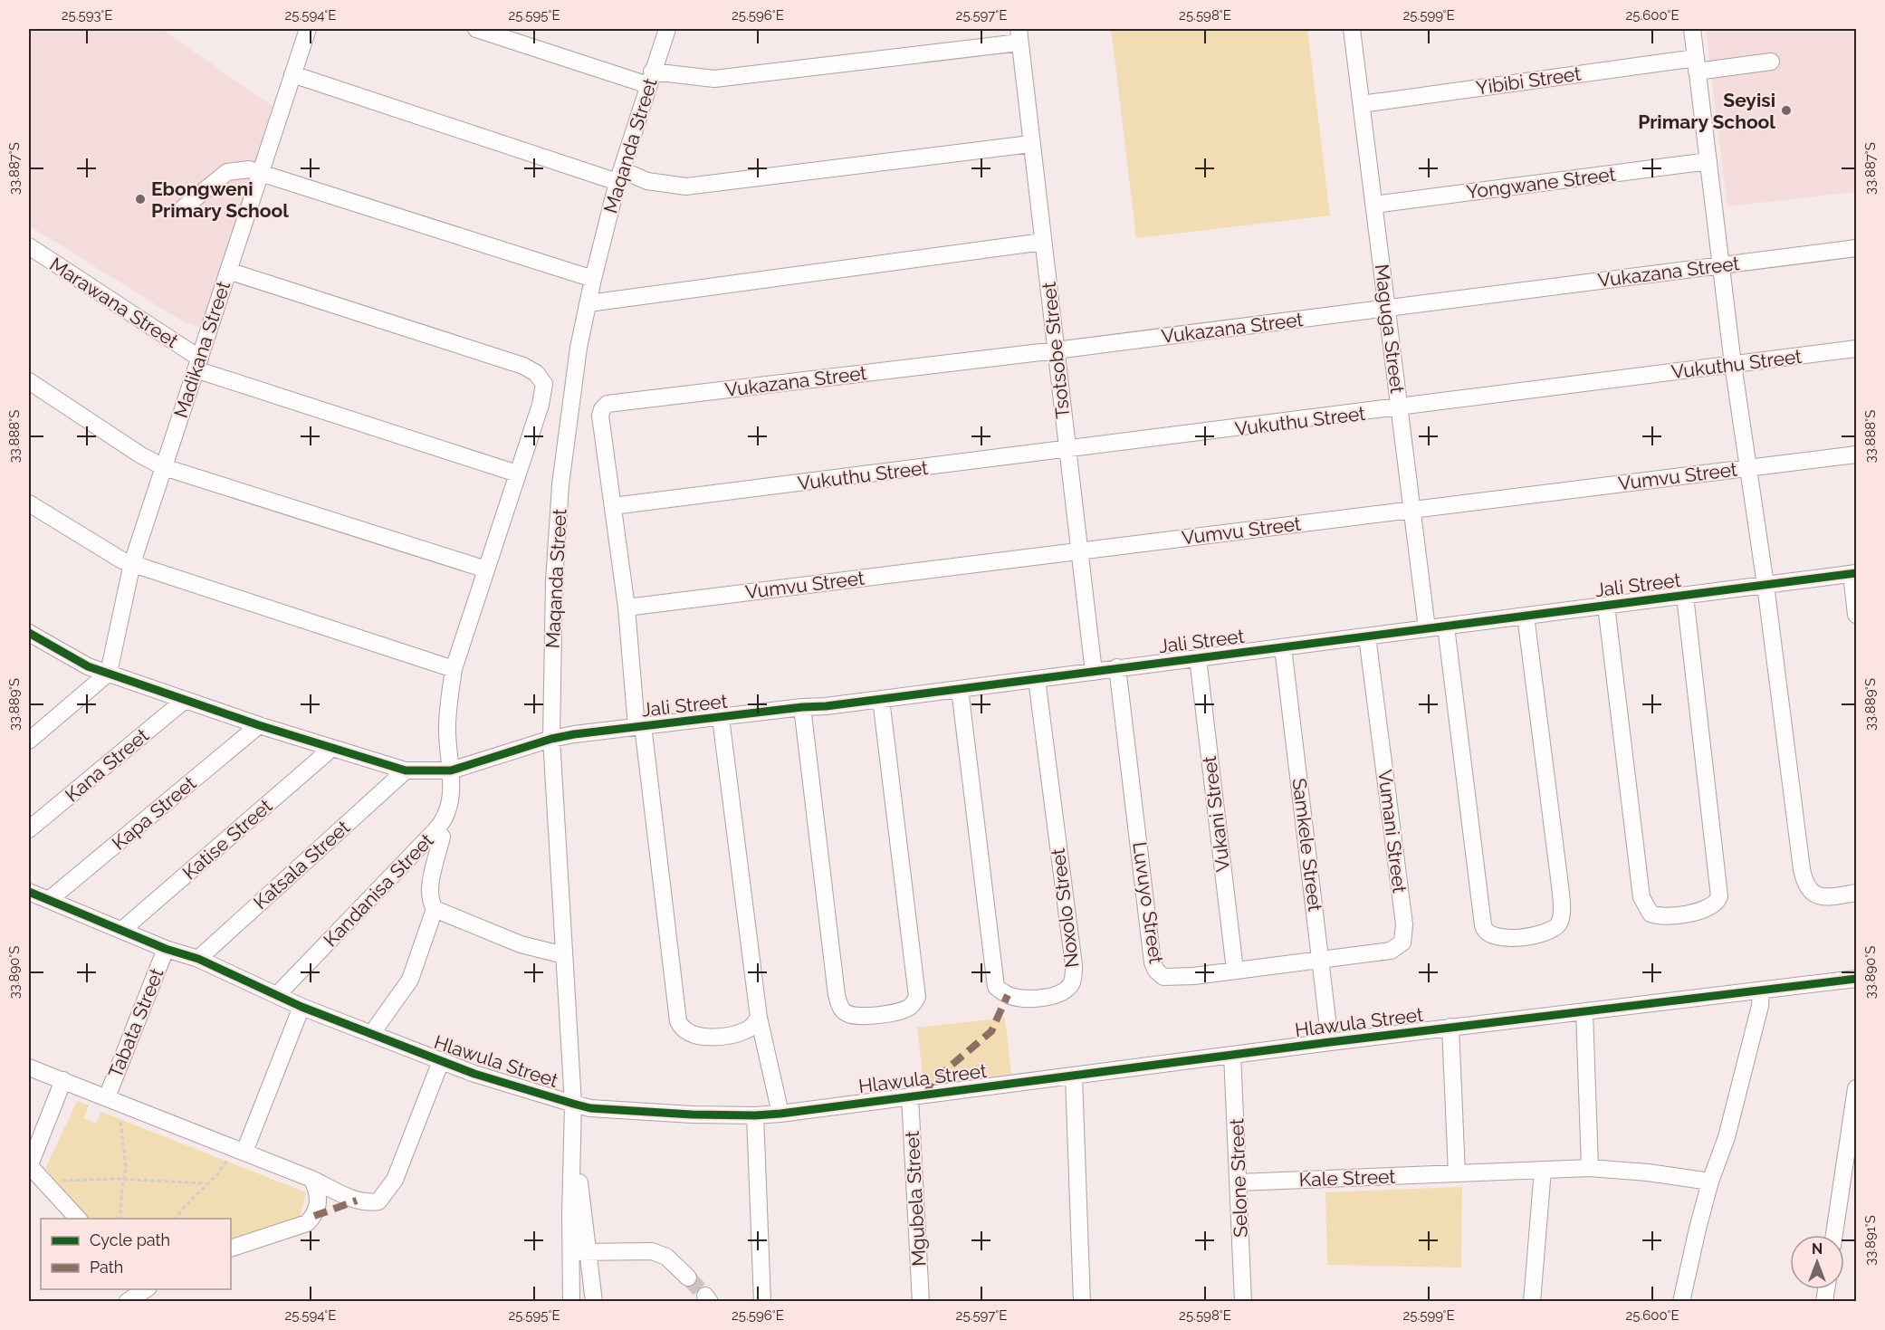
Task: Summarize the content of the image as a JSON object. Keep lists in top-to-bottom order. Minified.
{"streets":{"street":["Yibibi Street","Maqanda Street","Yongwane Street","Vukazana Street","Marawana Street","Maguga Street","Madikana Street","Tsotsobe Street","Vukuthu Street","Vumvu Street","Jali Street","Kana Street","Kapa Street","Vukani Street","Vumani Street","Katise Street","Samkele Street","Katsala Street","Kandanisa Street","Luvuyo Street","Noxolo Street","Hlawula Street","Tabata Street","Selone Street","Kale Street","Mgubela Street"]},"crossings":[["Yibibi Street","Maguga Street"],["Maqanda Street","Jali Street"],["Maqanda Street","Hlawula Street"],["Yongwane Street","Maguga Street"],["Vukazana Street","Maguga Street"],["Vukazana Street","Tsotsobe Street"],["Vukazana Street","Vukuthu Street"],["Marawana Street","Madikana Street"],["Marawana Street","Kandanisa Street"],["Maguga Street","Vukuthu Street"],["Maguga Street","Vumvu Street"],["Maguga Street","Jali Street"],["Madikana Street","Jali Street"],["Madikana Street","Kandanisa Street"],["Tsotsobe Street","Vukuthu Street"],["Tsotsobe Street","Vumvu Street"],["Tsotsobe Street","Jali Street"],["Jali Street","Kana Street"],["Jali Street","Kapa Street"],["Jali Street","Vukani Street"],["Jali Street","Vumani Street"],["Jali Street","Katise Street"],["Jali Street","Samkele Street"],["Jali Street","Katsala Street"],["Jali Street","Kandanisa Street"],["Jali Street","Luvuyo Street"],["Jali Street","Noxolo Street"],["Kapa Street","Hlawula Street"],["Vukani Street","Luvuyo Street"],["Vumani Street","Samkele Street"],["Vumani Street","Luvuyo Street"],["Katise Street","Hlawula Street"],["Samkele Street","Luvuyo Street"],["Samkele Street","Hlawula Street"],["Katsala Street","Hlawula Street"],["Kandanisa Street","Hlawula Street"],["Hlawula Street","Tabata Street"],["Hlawula Street","Selone Street"],["Hlawula Street","Mgubela Street"],["Selone Street","Kale Street"]],"places":["Seyisi Primary School","Ebongweni Primary School"],"legend":["Cycle path","Path"],"north":"top","coordinates":["25.593°E","25.594°E","25.595°E","25.596°E","25.597°E","25.598°E","25.599°E","25.600°E","33.887°S","33.888°S","33.889°S","33.890°S","33.891°S"]}
